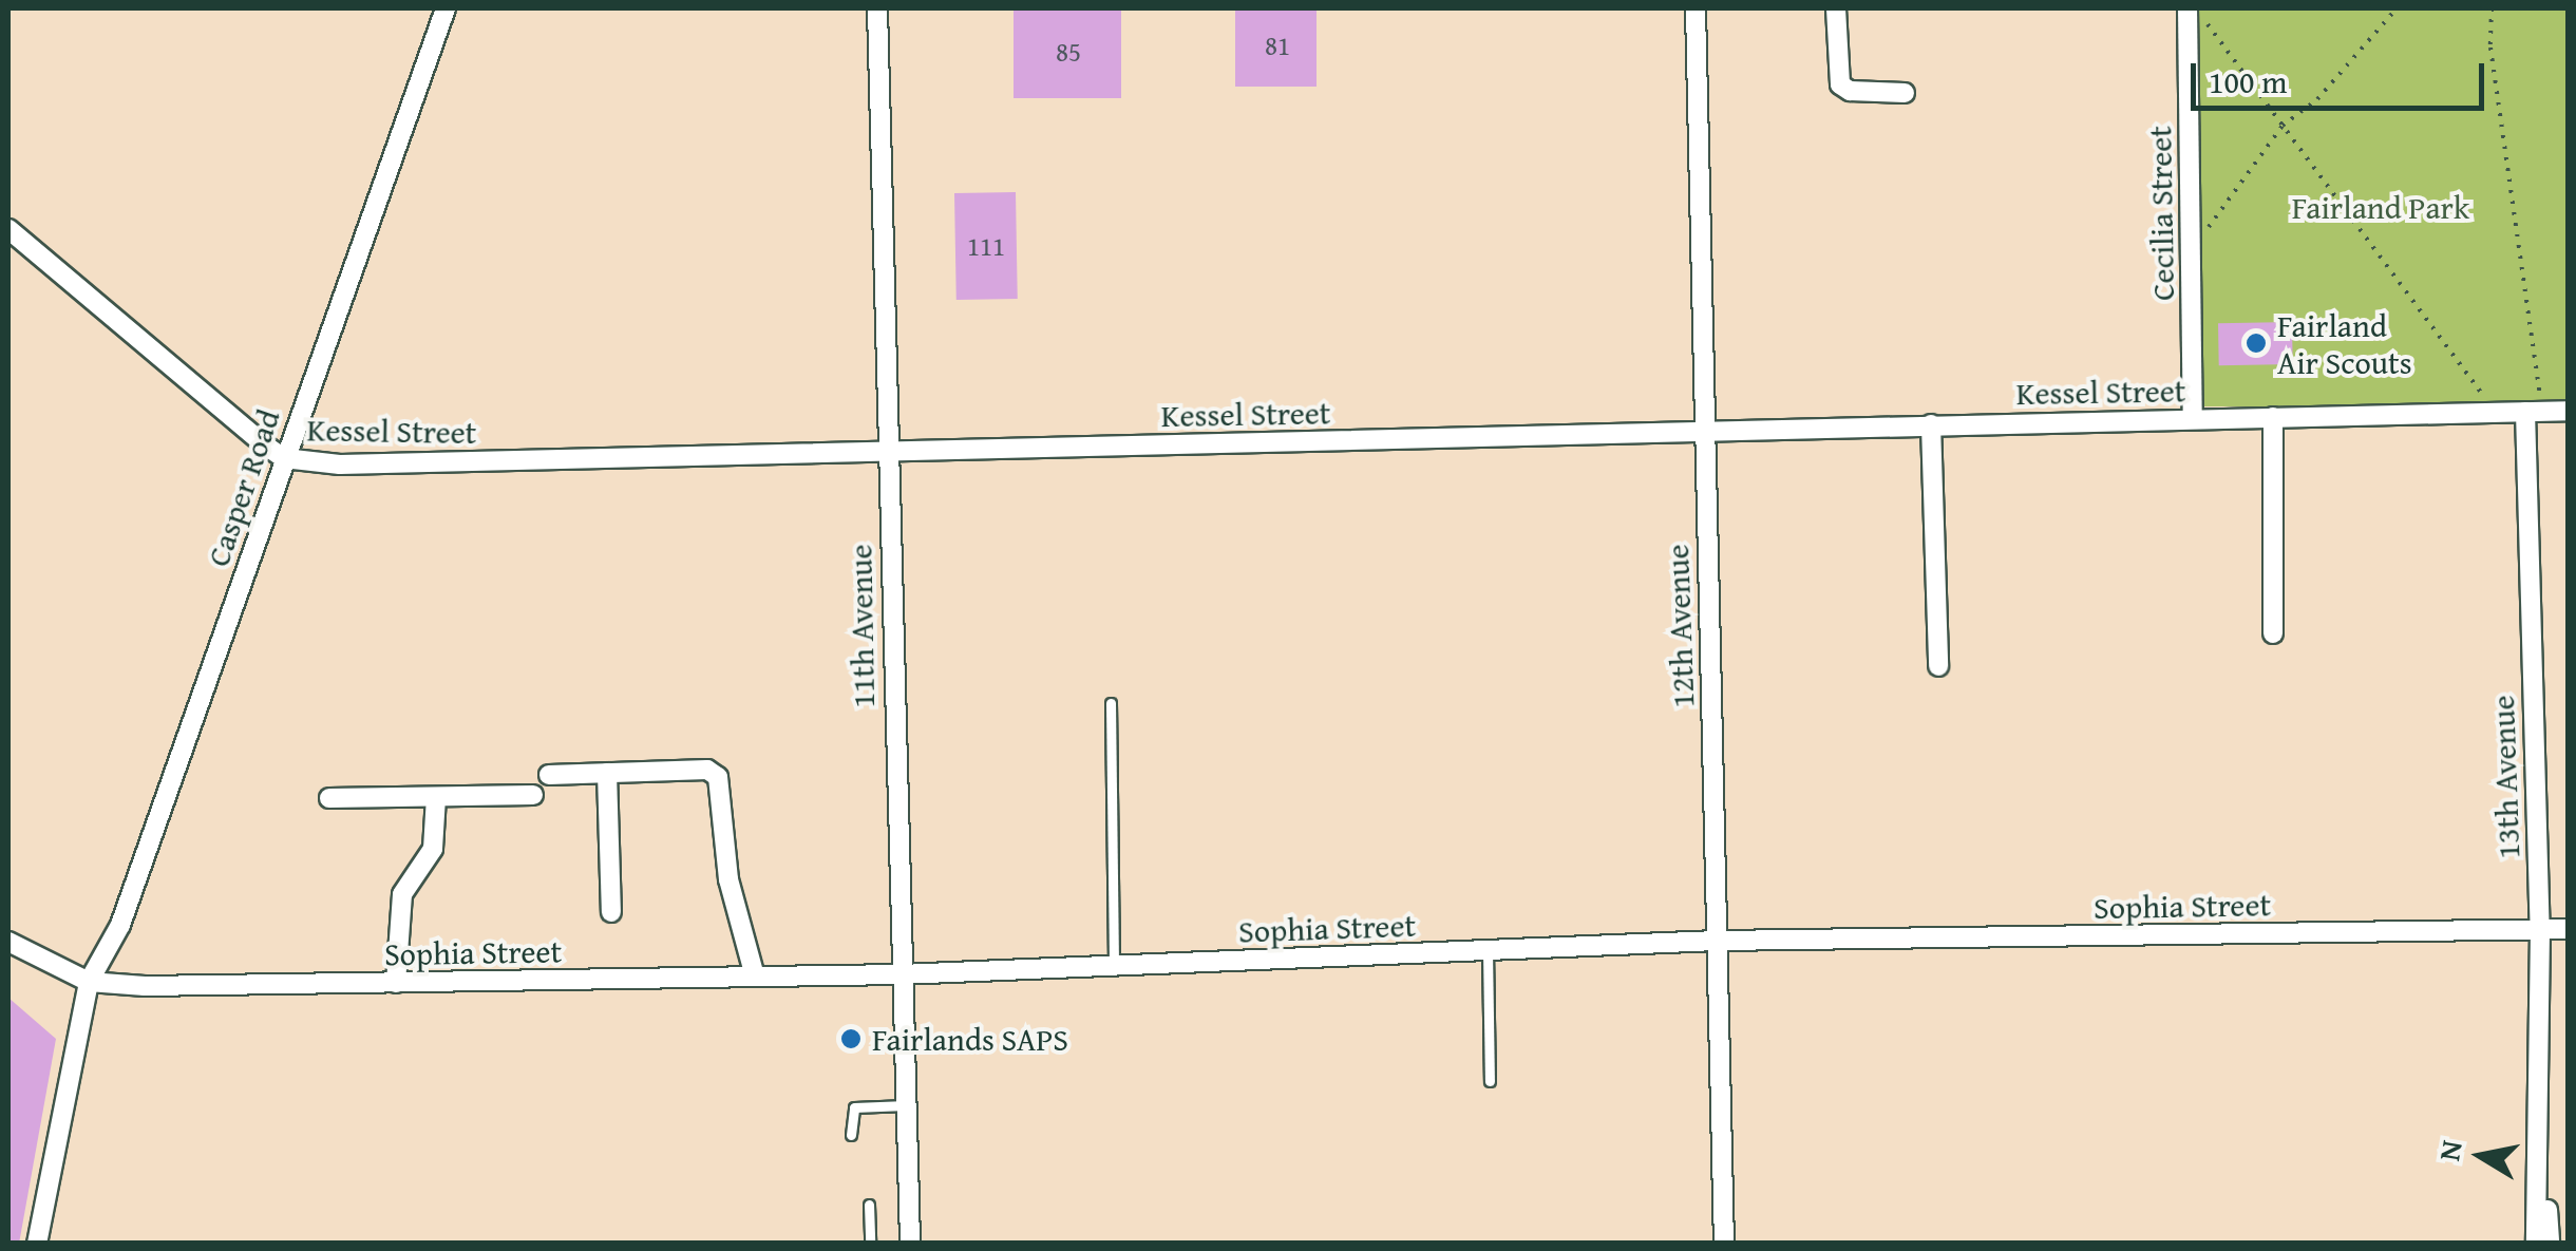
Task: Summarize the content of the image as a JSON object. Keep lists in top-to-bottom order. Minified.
{"streets":{"street":["Cecilia Street","Kessel Street","Casper Road","11th Avenue","12th Avenue","13th Avenue","Sophia Street"]},"crossings":[["Cecilia Street","Kessel Street"],["Kessel Street","Casper Road"],["Kessel Street","11th Avenue"],["Kessel Street","12th Avenue"],["Kessel Street","13th Avenue"],["Casper Road","Sophia Street"],["11th Avenue","Sophia Street"],["12th Avenue","Sophia Street"],["13th Avenue","Sophia Street"]],"parks":["Fairland Park"],"places":["Fairland Air Scouts","Fairlands SAPS"],"house_numbers":["81","85","111"],"scale_bar":"100 m","north":"left"}
